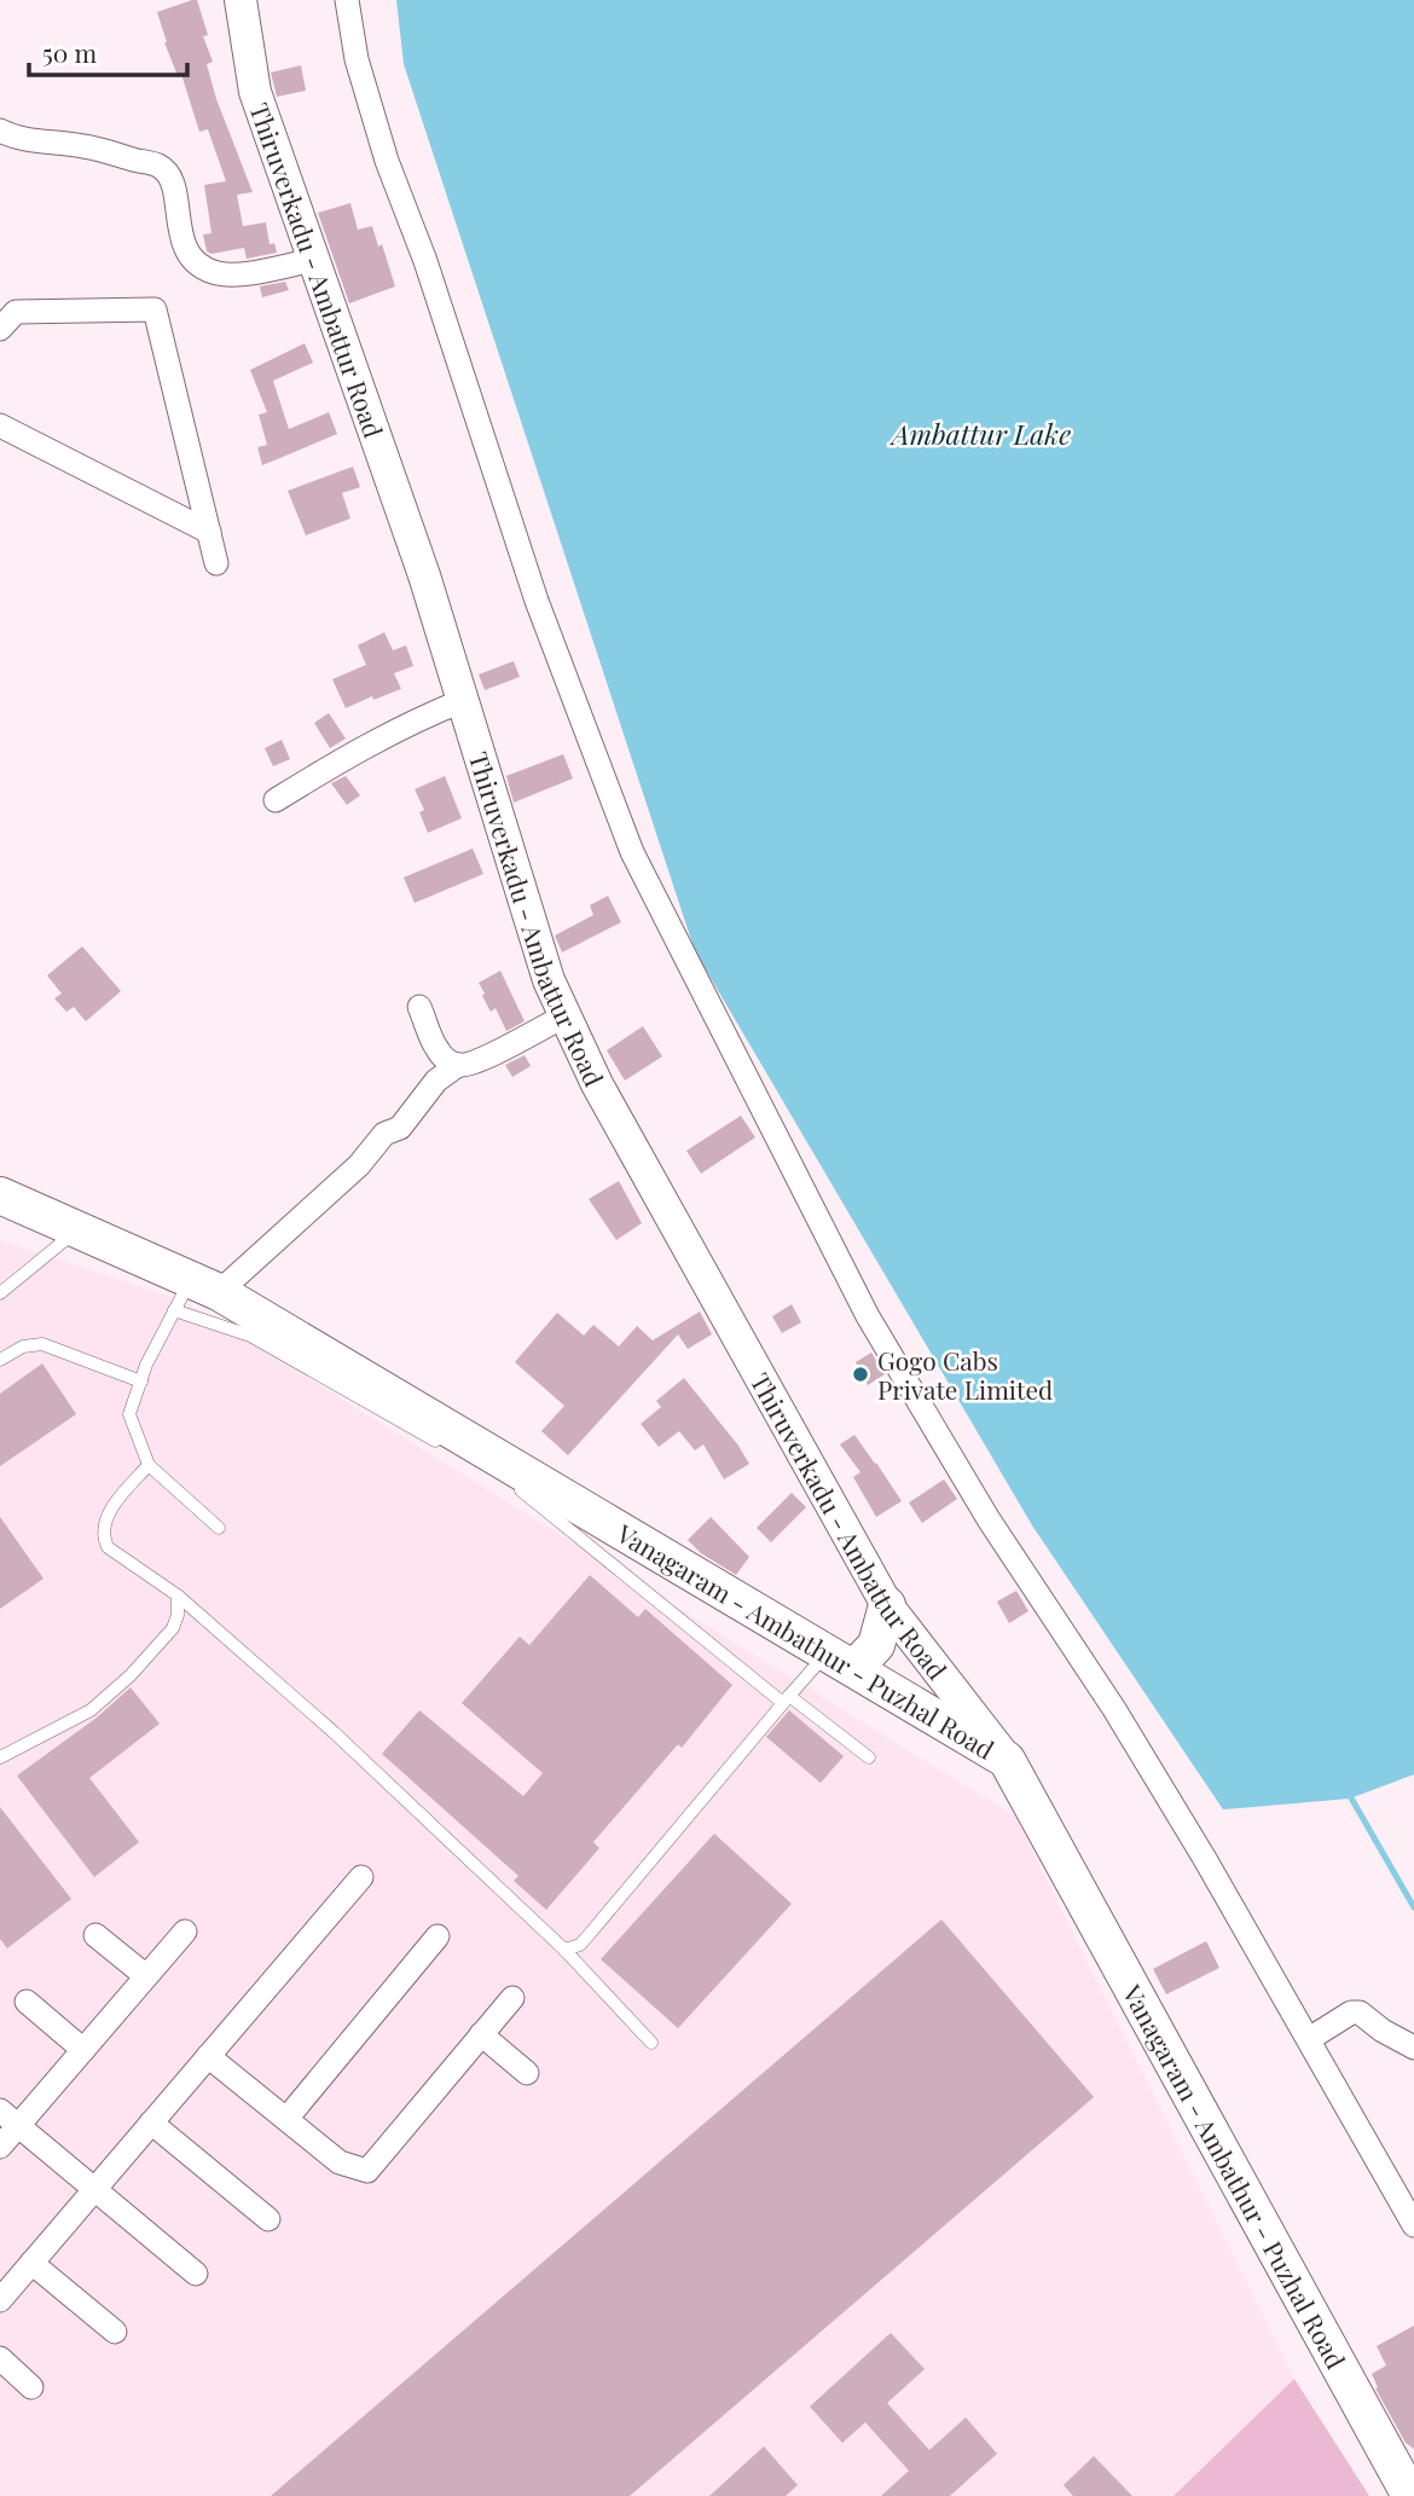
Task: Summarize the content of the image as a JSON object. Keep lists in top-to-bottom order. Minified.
{"streets":{"main road":["Thiruverkadu - Ambattur Road","Vanagaram - Ambathur - Puzhal Road"]},"crossings":[["Thiruverkadu - Ambattur Road","Vanagaram - Ambathur - Puzhal Road"]],"water":["Ambattur Lake"],"places":["Gogo Cabs Private Limited"],"scale_bar":"50 m"}
